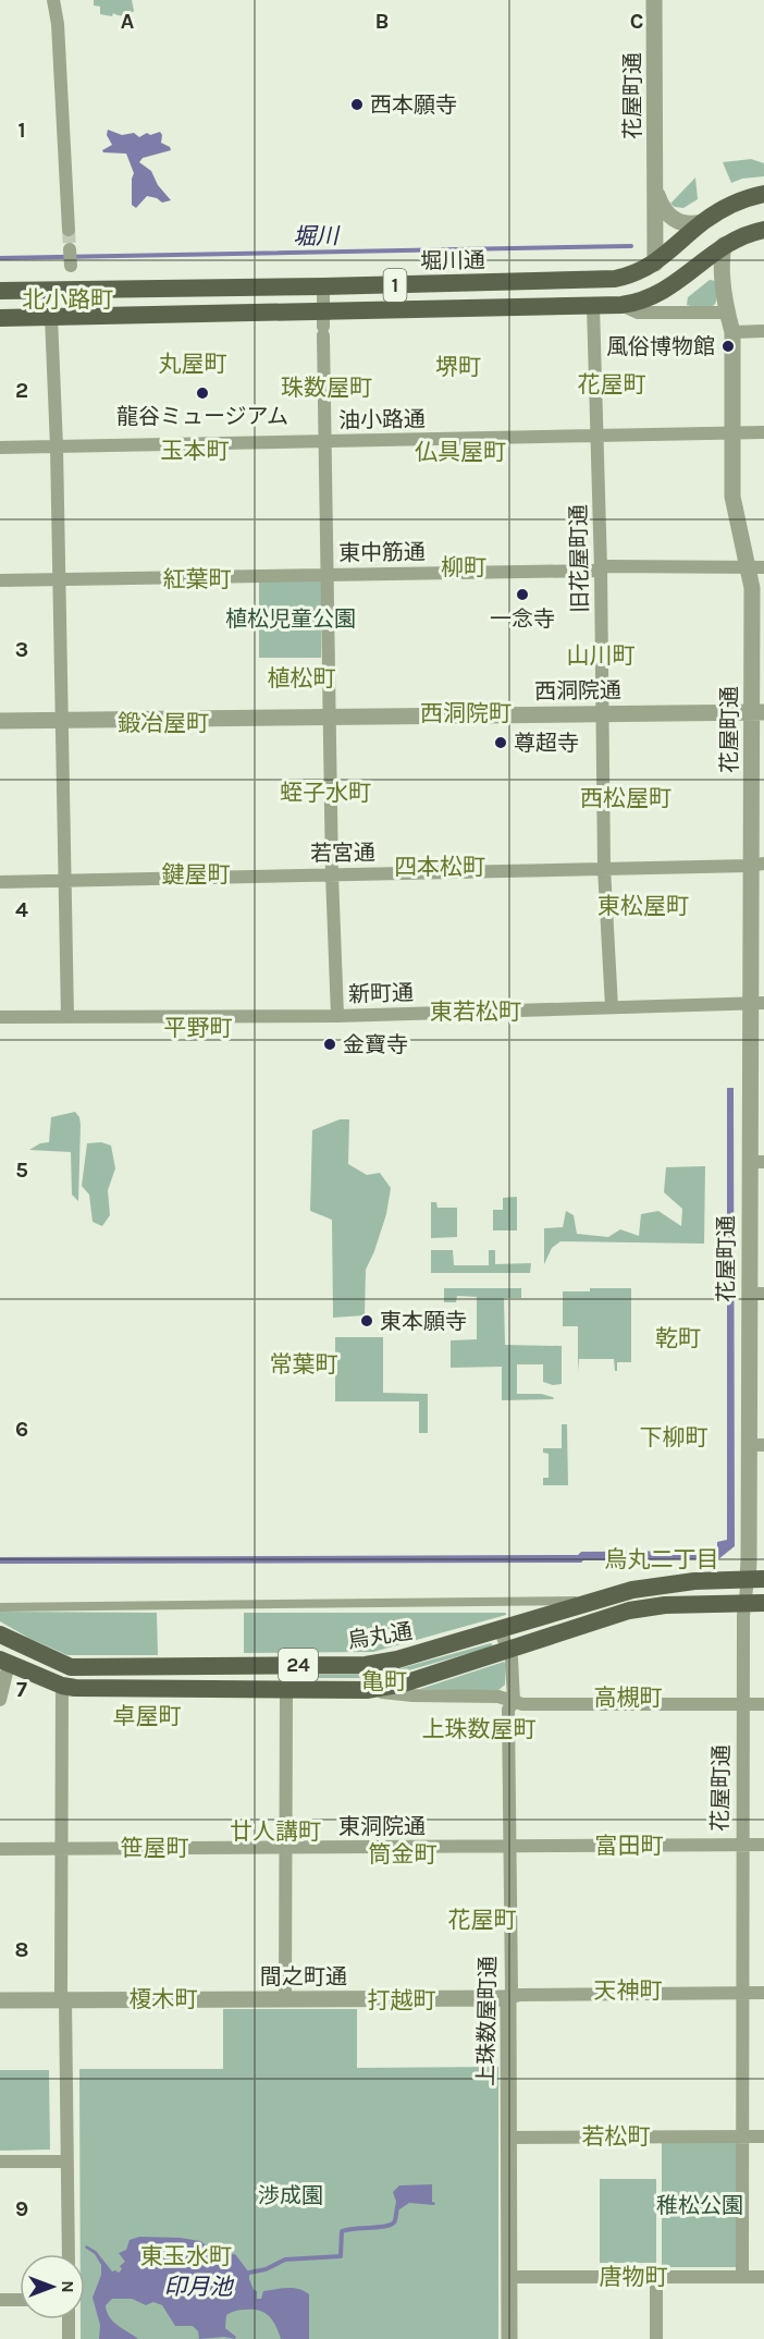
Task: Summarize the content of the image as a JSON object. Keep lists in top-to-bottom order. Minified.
{"streets":{"highway":["堀川通","1","烏丸通","24"],"street":["花屋町通","油小路通","東中筋通","旧花屋町通","西洞院通","若宮通","新町通","東洞院通","間之町通","上珠数屋町通"]},"crossings":[["花屋町通","堀川通"],["花屋町通","1"],["花屋町通","油小路通"],["花屋町通","東中筋通"],["花屋町通","西洞院通"],["花屋町通","若宮通"],["花屋町通","新町通"],["花屋町通","烏丸通"],["花屋町通","24"],["花屋町通","東洞院通"],["花屋町通","間之町通"],["1","旧花屋町通"],["油小路通","旧花屋町通"],["東中筋通","旧花屋町通"],["旧花屋町通","西洞院通"],["旧花屋町通","若宮通"],["旧花屋町通","新町通"],["烏丸通","上珠数屋町通"],["24","上珠数屋町通"],["東洞院通","上珠数屋町通"],["間之町通","上珠数屋町通"]],"districts":["北小路町","丸屋町","堺町","花屋町","珠数屋町","玉本町","仏具屋町","柳町","紅葉町","山川町","植松町","西洞院町","鍛冶屋町","蛭子水町","西松屋町","四本松町","鍵屋町","東松屋町","東若松町","平野町","乾町","常葉町","下柳町","烏丸二丁目","亀町","高槻町","卓屋町","上珠数屋町","廿人講町","富田町","笹屋町","筒金町","花屋町","天神町","榎木町","打越町","若松町","東玉水町","唐物町"],"water":["堀川","印月池"],"parks":["植松児童公園","渉成園","稚松公園"],"places":["西本願寺","風俗博物館","龍谷ミュージアム","一念寺","尊超寺","金寶寺","東本願寺"],"north":"right","grid":{"columns":["A","B","C"],"rows":["1","2","3","4","5","6","7","8","9"]}}
